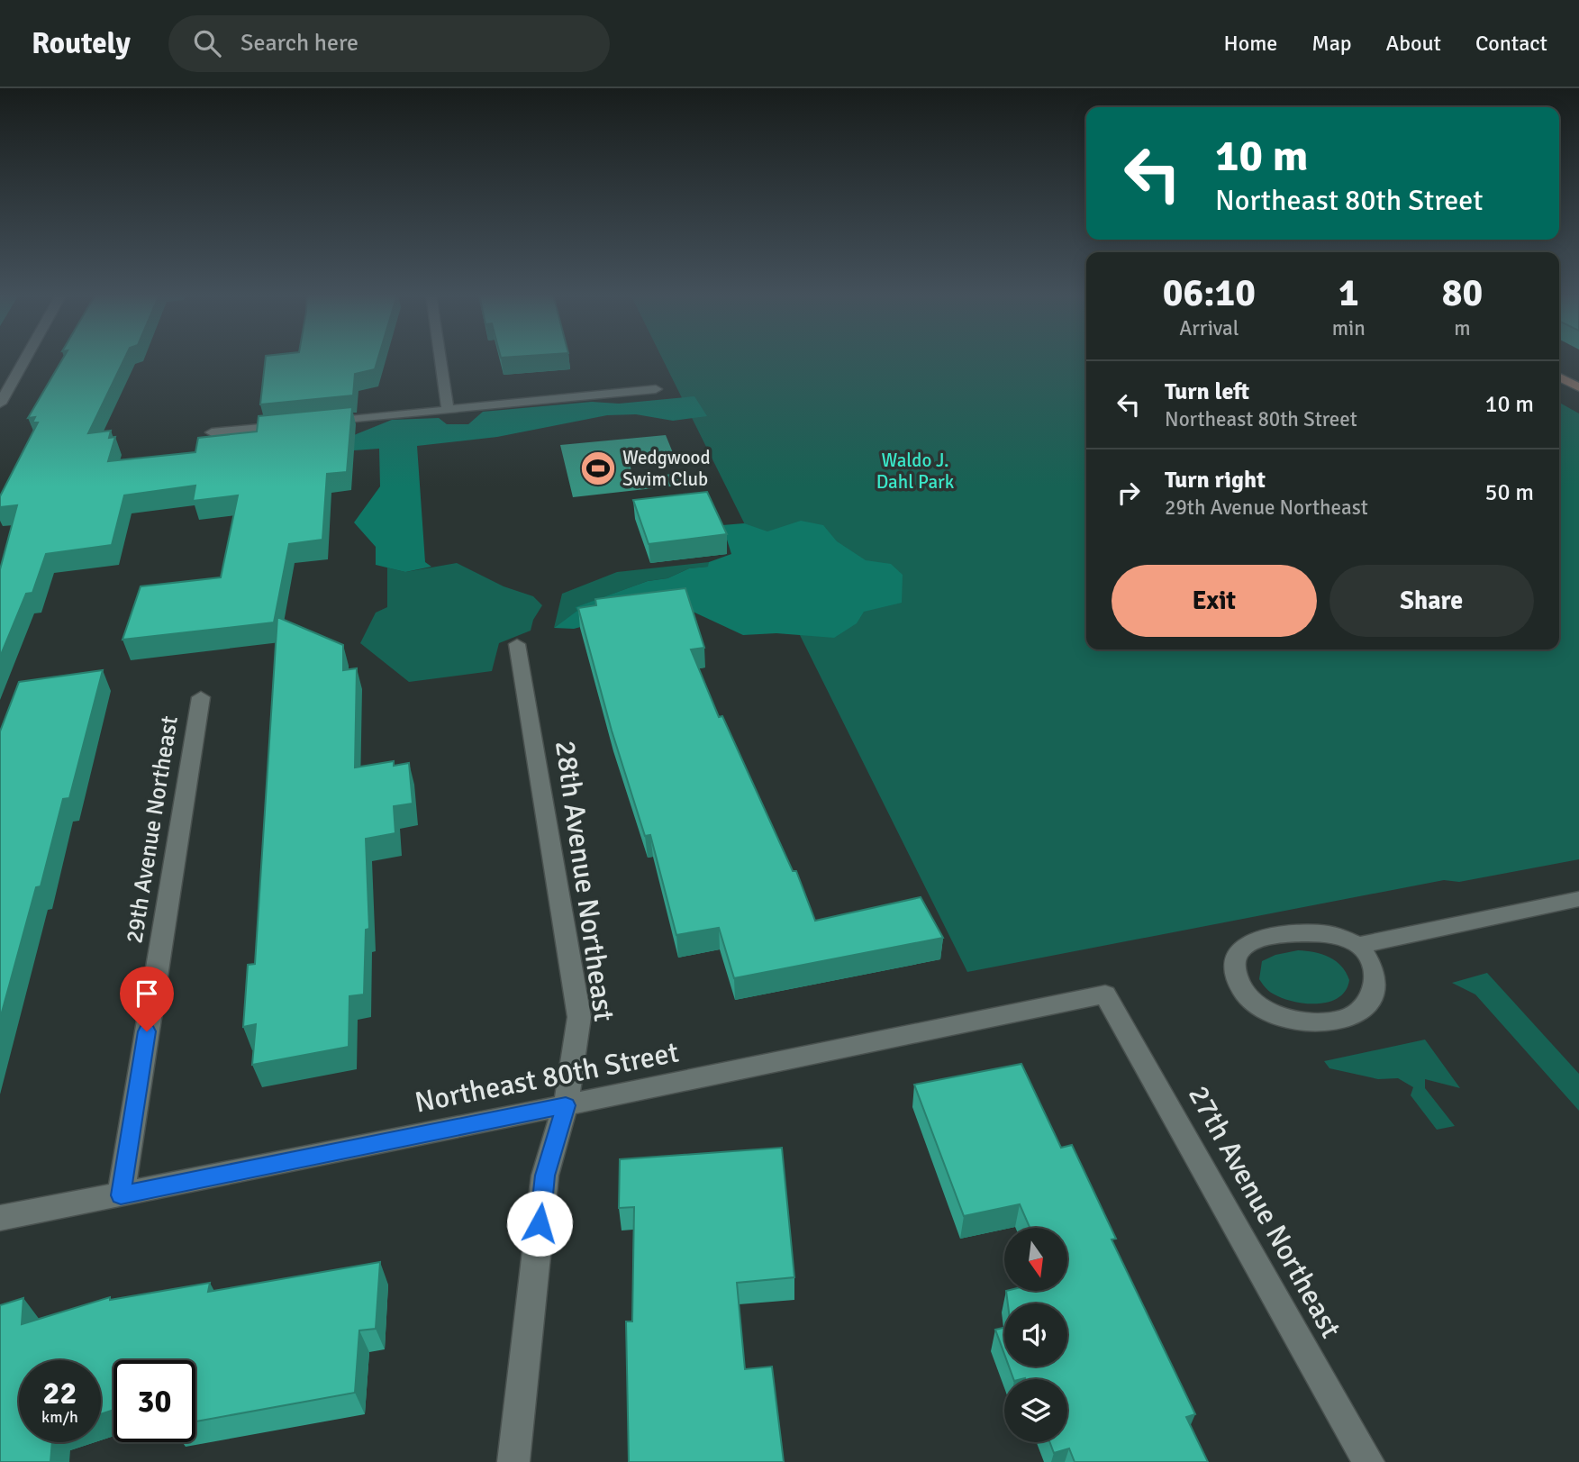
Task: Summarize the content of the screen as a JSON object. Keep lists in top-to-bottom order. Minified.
{"streets":{"street":["29th Avenue Northeast","28th Avenue Northeast","Northeast 80th Street","27th Avenue Northeast"]},"crossings":[["29th Avenue Northeast","Northeast 80th Street"],["28th Avenue Northeast","Northeast 80th Street"],["Northeast 80th Street","27th Avenue Northeast"]],"parks":["Waldo J. Dahl Park"],"places":{"sports":["Wedgwood Swim Club"]},"north":"bottom","page":{"header":"Routely","search":"Search here","nav":["Home","Map","About","Contact"],"turn":["10 m","Northeast 80th Street"],"eta":["06:10","Arrival","1","min","80","m"],"list":[{"name":"Turn left","note":"Northeast 80th Street","value":"10 m"},{"name":"Turn right","note":"29th Avenue Northeast","value":"50 m"}],"buttons":["Exit","Share"],"speed":"22 km/h","limit":"30"}}
